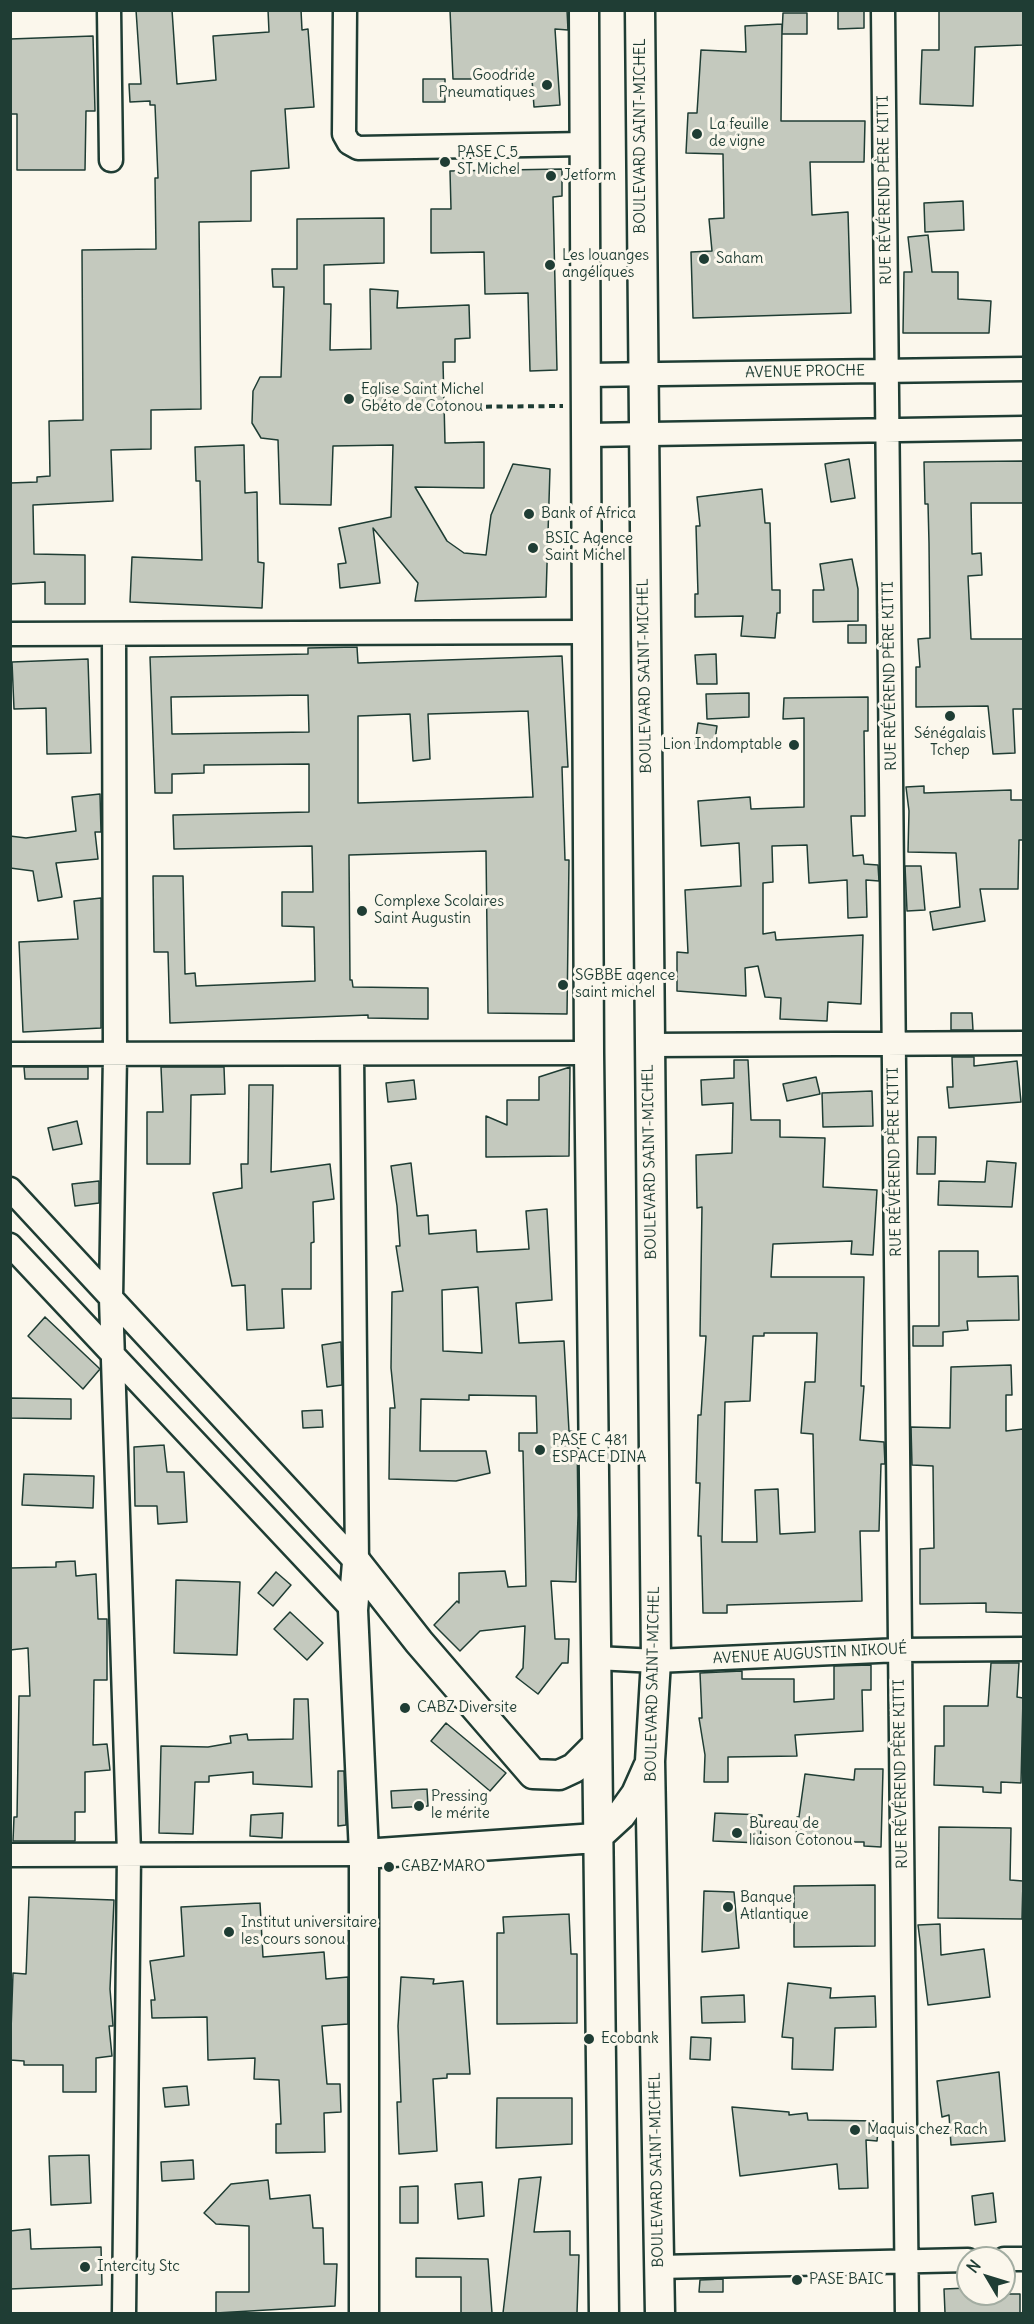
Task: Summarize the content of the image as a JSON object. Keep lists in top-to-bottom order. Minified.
{"streets":{"main road":["BOULEVARD SAINT-MICHEL"],"street":["RUE RÉVÉREND PÈRE KITTI","AVENUE PROCHE","AVENUE AUGUSTIN NIKOUÉ"]},"crossings":[["BOULEVARD SAINT-MICHEL","AVENUE PROCHE"],["BOULEVARD SAINT-MICHEL","AVENUE AUGUSTIN NIKOUÉ"],["RUE RÉVÉREND PÈRE KITTI","AVENUE PROCHE"],["RUE RÉVÉREND PÈRE KITTI","AVENUE AUGUSTIN NIKOUÉ"]],"places":["Goodride Pneumatiques","La feuille de vigne","PASE C 5 ST Michel","Jetform","Saham","Les louanges angéliques","Eglise Saint Michel Gbéto de Cotonou","Bank of Africa","BSIC Agence Saint Michel","Sénégalais Tchep","Lion Indomptable","Complexe Scolaires Saint Augustin","SGBBE agence saint michel","PASE C 481 ESPACE DINA","CABZ Diversite","Pressing le mérite","Bureau de liaison Cotonou","CABZ MARO","Banque Atlantique","Institut universitaire les cours sonou","Ecobank","Maquis chez Rach","Intercity Stc","PASE BAIC"],"north":"top left"}
